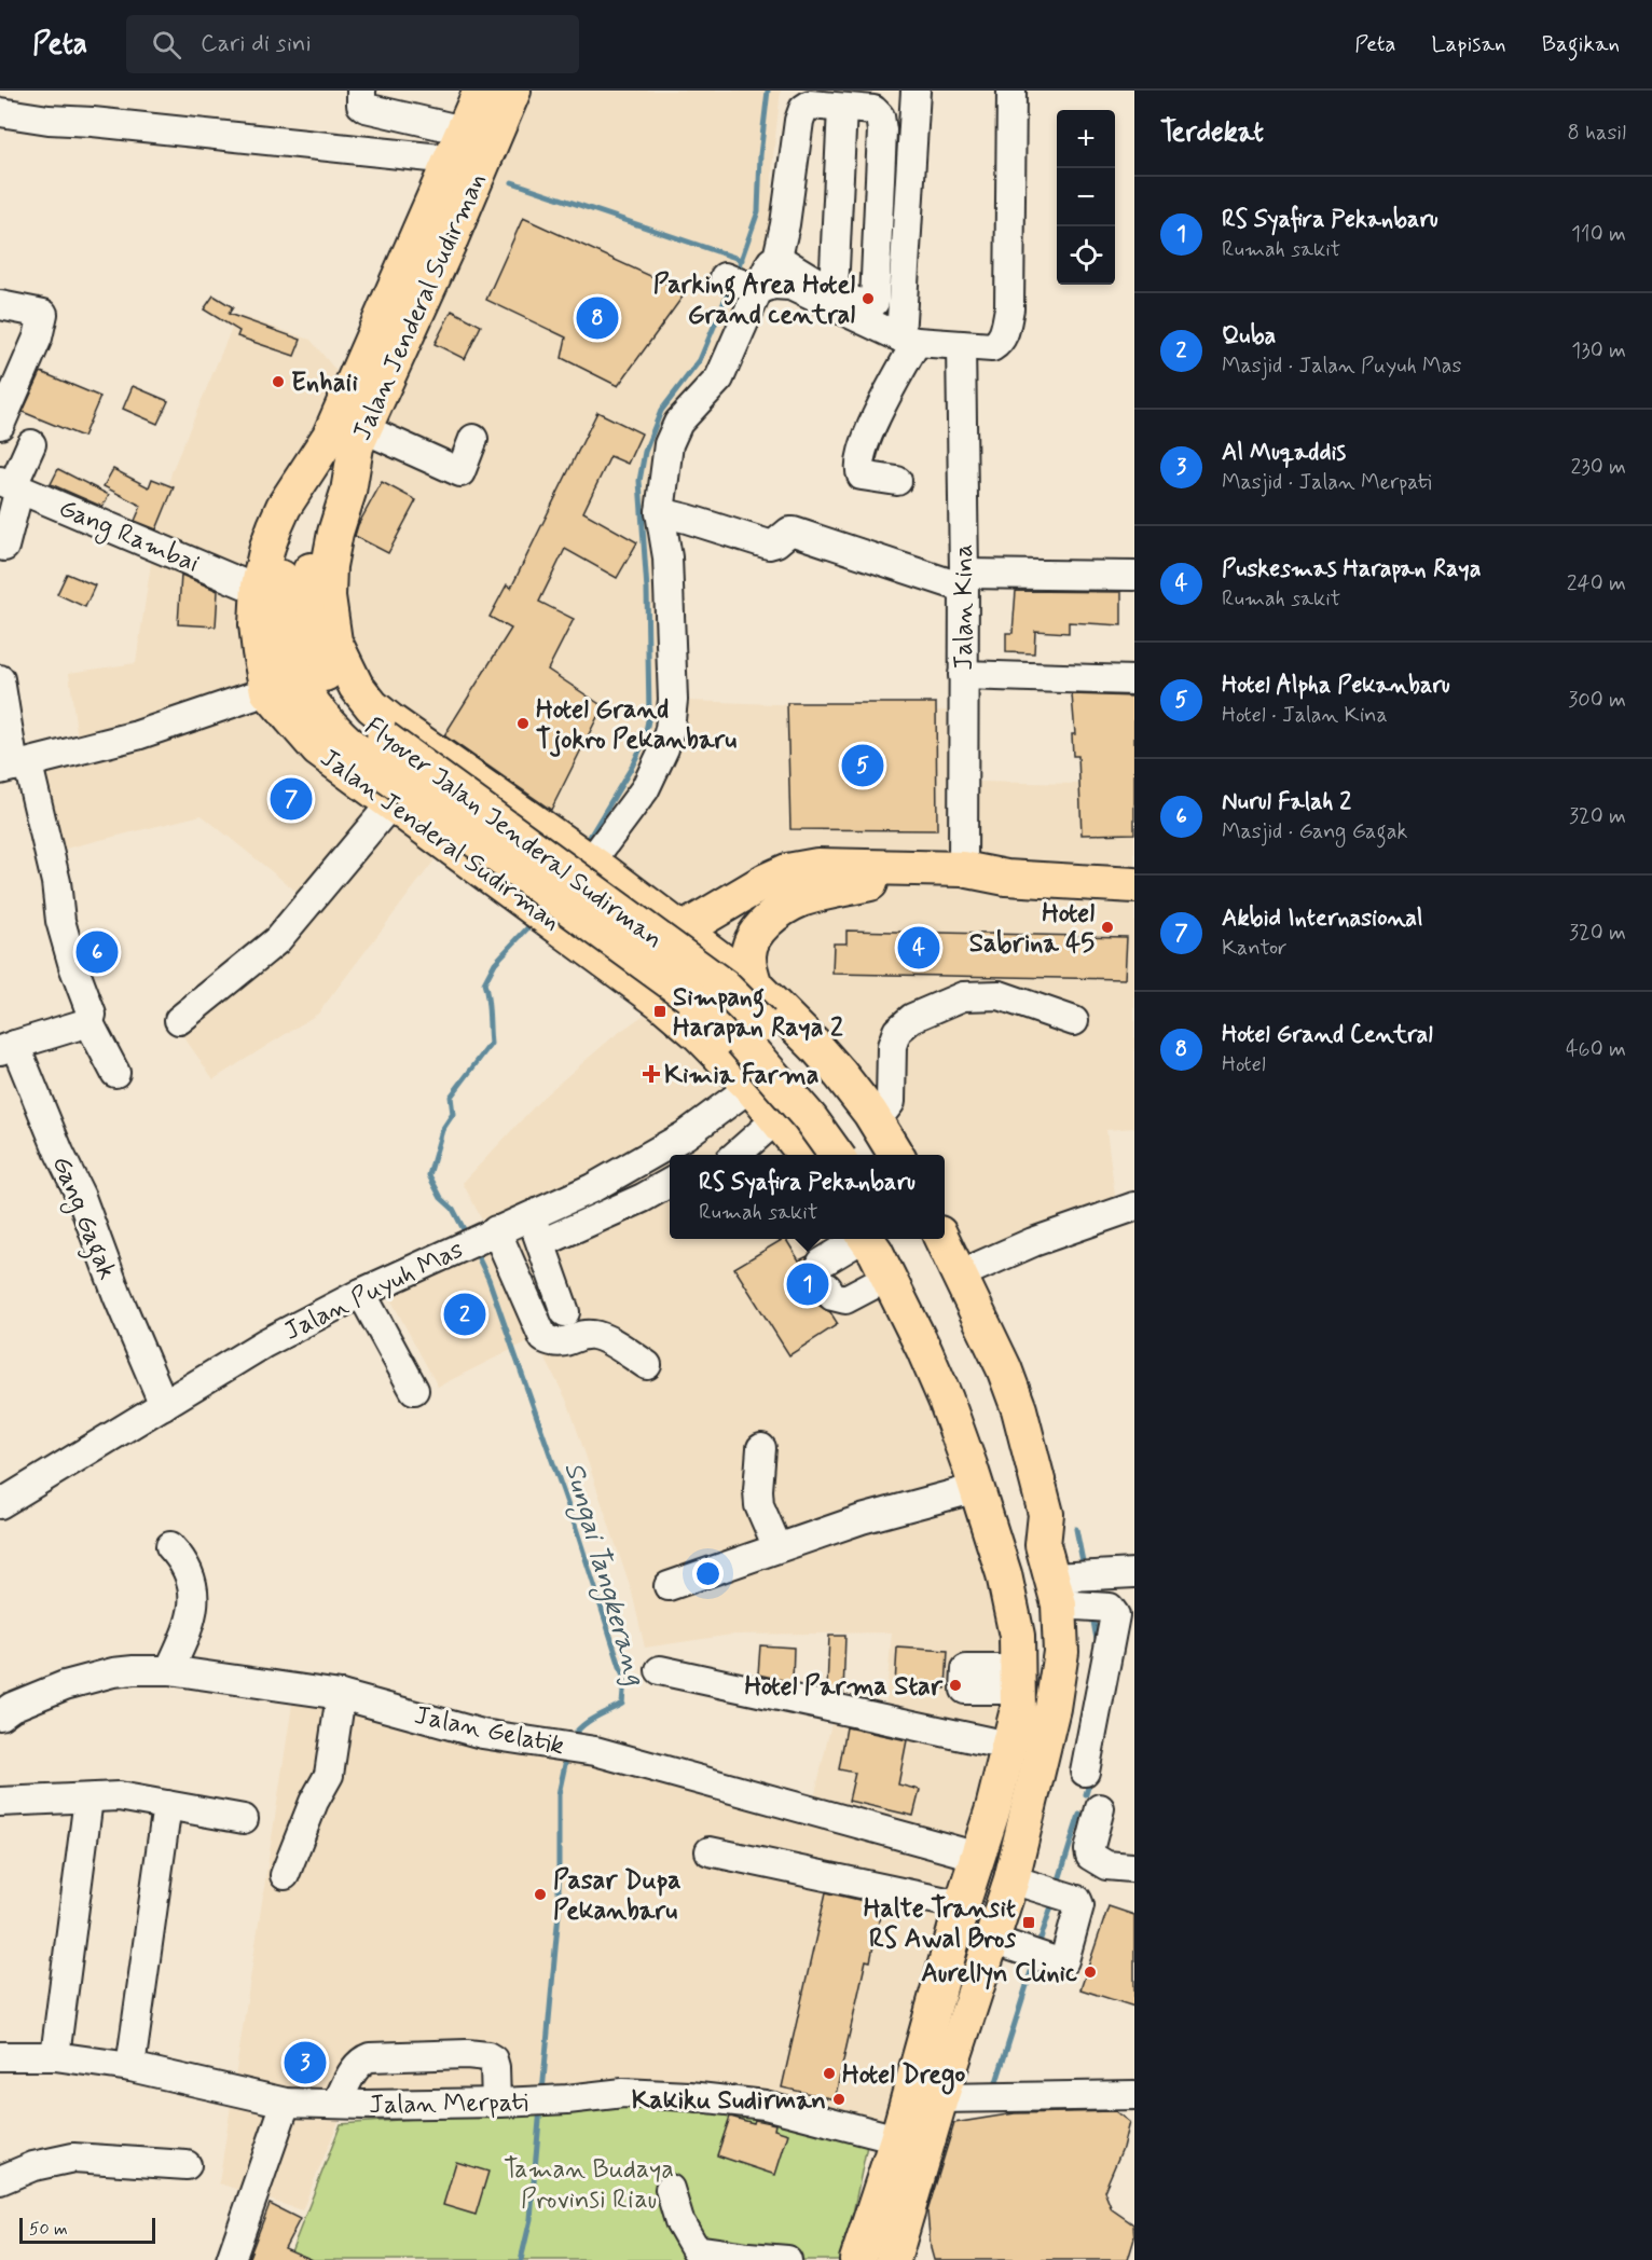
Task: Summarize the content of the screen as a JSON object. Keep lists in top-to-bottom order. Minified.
{"streets":{"main road":["Jalan Jenderal Sudirman","Flyover Jalan Jenderal Sudirman"],"street":["Gang Rambai","Jalan Kina","Gang Gagak","Jalan Puyuh Mas","Jalan Gelatik","Jalan Merpati"]},"crossings":[["Jalan Jenderal Sudirman","Gang Rambai"],["Jalan Jenderal Sudirman","Flyover Jalan Jenderal Sudirman"],["Jalan Jenderal Sudirman","Jalan Puyuh Mas"],["Gang Gagak","Jalan Puyuh Mas"]],"water":["Sungai Tangkerang"],"parks":["Taman Budaya Provinsi Riau"],"places":{"other":["Parking Area Hotel Grand central","Enhaii","Hotel Grand Tjokro Pekanbaru","Hotel Sabrina 45","Hotel Parma Star","Pasar Dupa Pekanbaru","Aurellyn Clinic","Hotel Drego","Kakiku Sudirman"],"transit":["Simpang Harapan Raya 2","Halte Transit RS Awal Bros"],"health":["Kimia Farma"]},"scale_bar":"50 m","page":{"header":"Peta","search":"Cari di sini","nav":["Peta","Lapisan","Bagikan"],"heading":["Terdekat","8 hasil"],"map_buttons":["+","−"],"list":[{"mark":"1","name":"RS Syafira Pekanbaru","note":"Rumah sakit","value":"110 m"},{"mark":"2","name":"Quba","note":"Masjid · Jalan Puyuh Mas","value":"130 m"},{"mark":"3","name":"Al Muqaddis","note":"Masjid · Jalan Merpati","value":"230 m"},{"mark":"4","name":"Puskesmas Harapan Raya","note":"Rumah sakit","value":"240 m"},{"mark":"5","name":"Hotel Alpha Pekanbaru","note":"Hotel · Jalan Kina","value":"300 m"},{"mark":"6","name":"Nurul Falah 2","note":"Masjid · Gang Gagak","value":"320 m"},{"mark":"7","name":"Akbid Internasional","note":"Kantor","value":"320 m"},{"mark":"8","name":"Hotel Grand Central","note":"Hotel","value":"460 m"}],"pins":["8","5","7","4","6","1","2","3"],"popup":["RS Syafira Pekanbaru","Rumah sakit"],"scale":"50 m"}}
